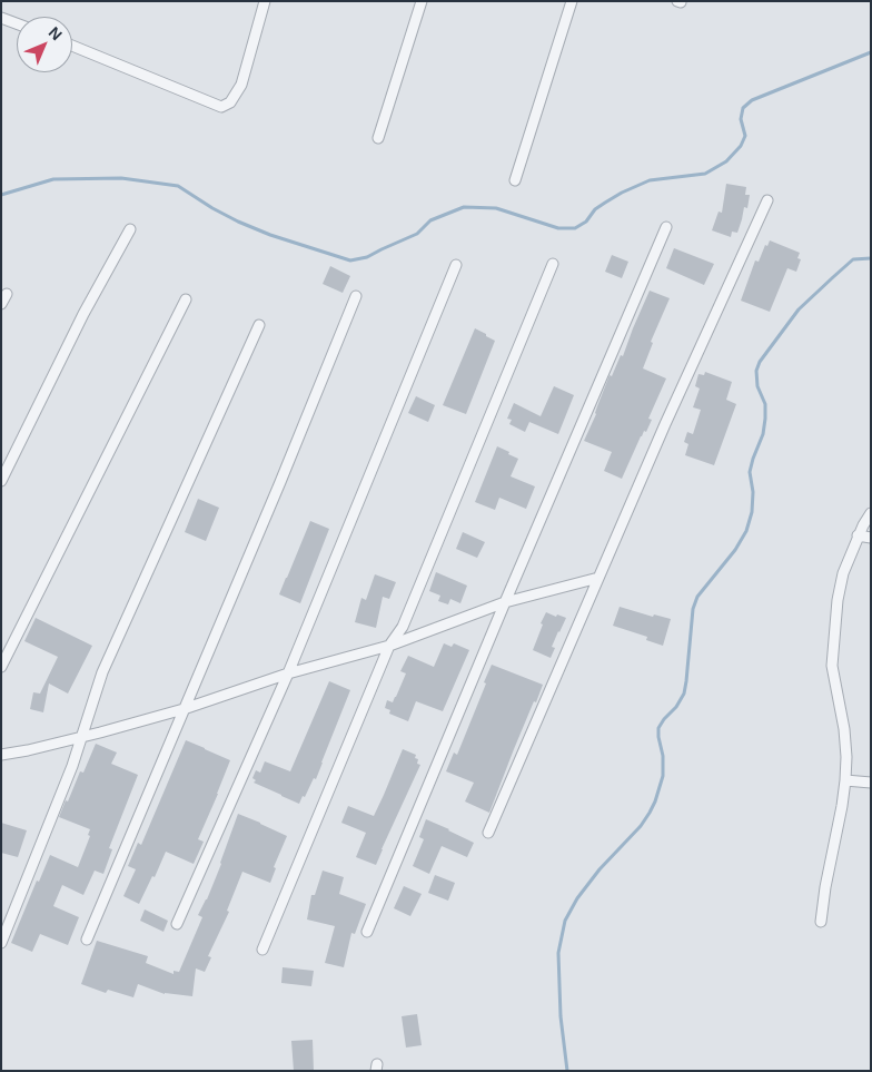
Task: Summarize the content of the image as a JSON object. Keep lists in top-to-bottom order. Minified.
{"north":"top right"}
